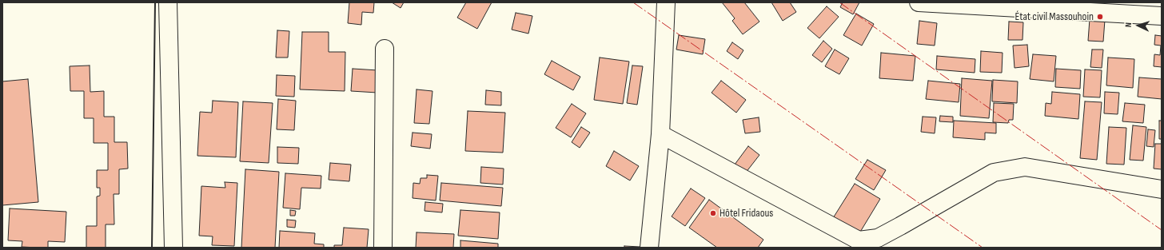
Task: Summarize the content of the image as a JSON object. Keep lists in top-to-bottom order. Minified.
{"places":["État civil Massouhoin","Hôtel Fridaous"],"north":"left"}
